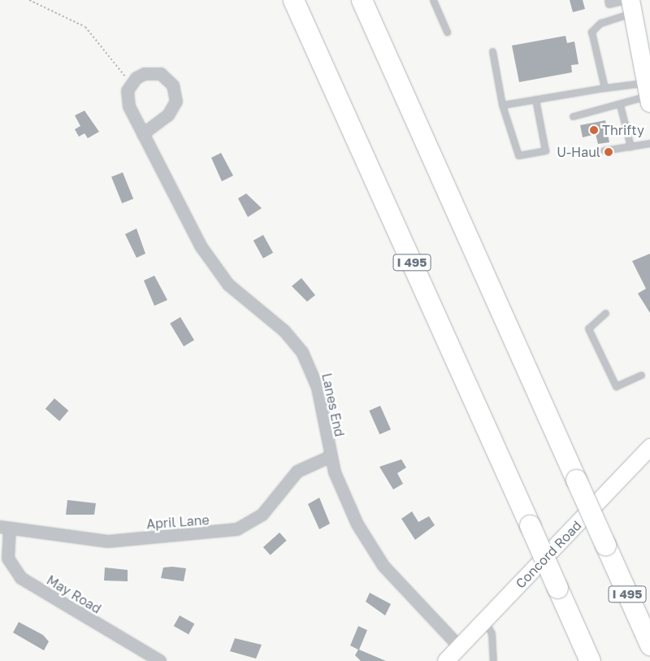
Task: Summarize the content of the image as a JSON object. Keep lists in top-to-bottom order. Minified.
{"streets":{"highway":["I 495"],"main road":["Concord Road"],"street":["Lanes End","April Lane","May Road"]},"crossings":[["Lanes End","April Lane"],["Lanes End","Concord Road"],["April Lane","May Road"]],"places":["Thrifty","U-Haul"]}
